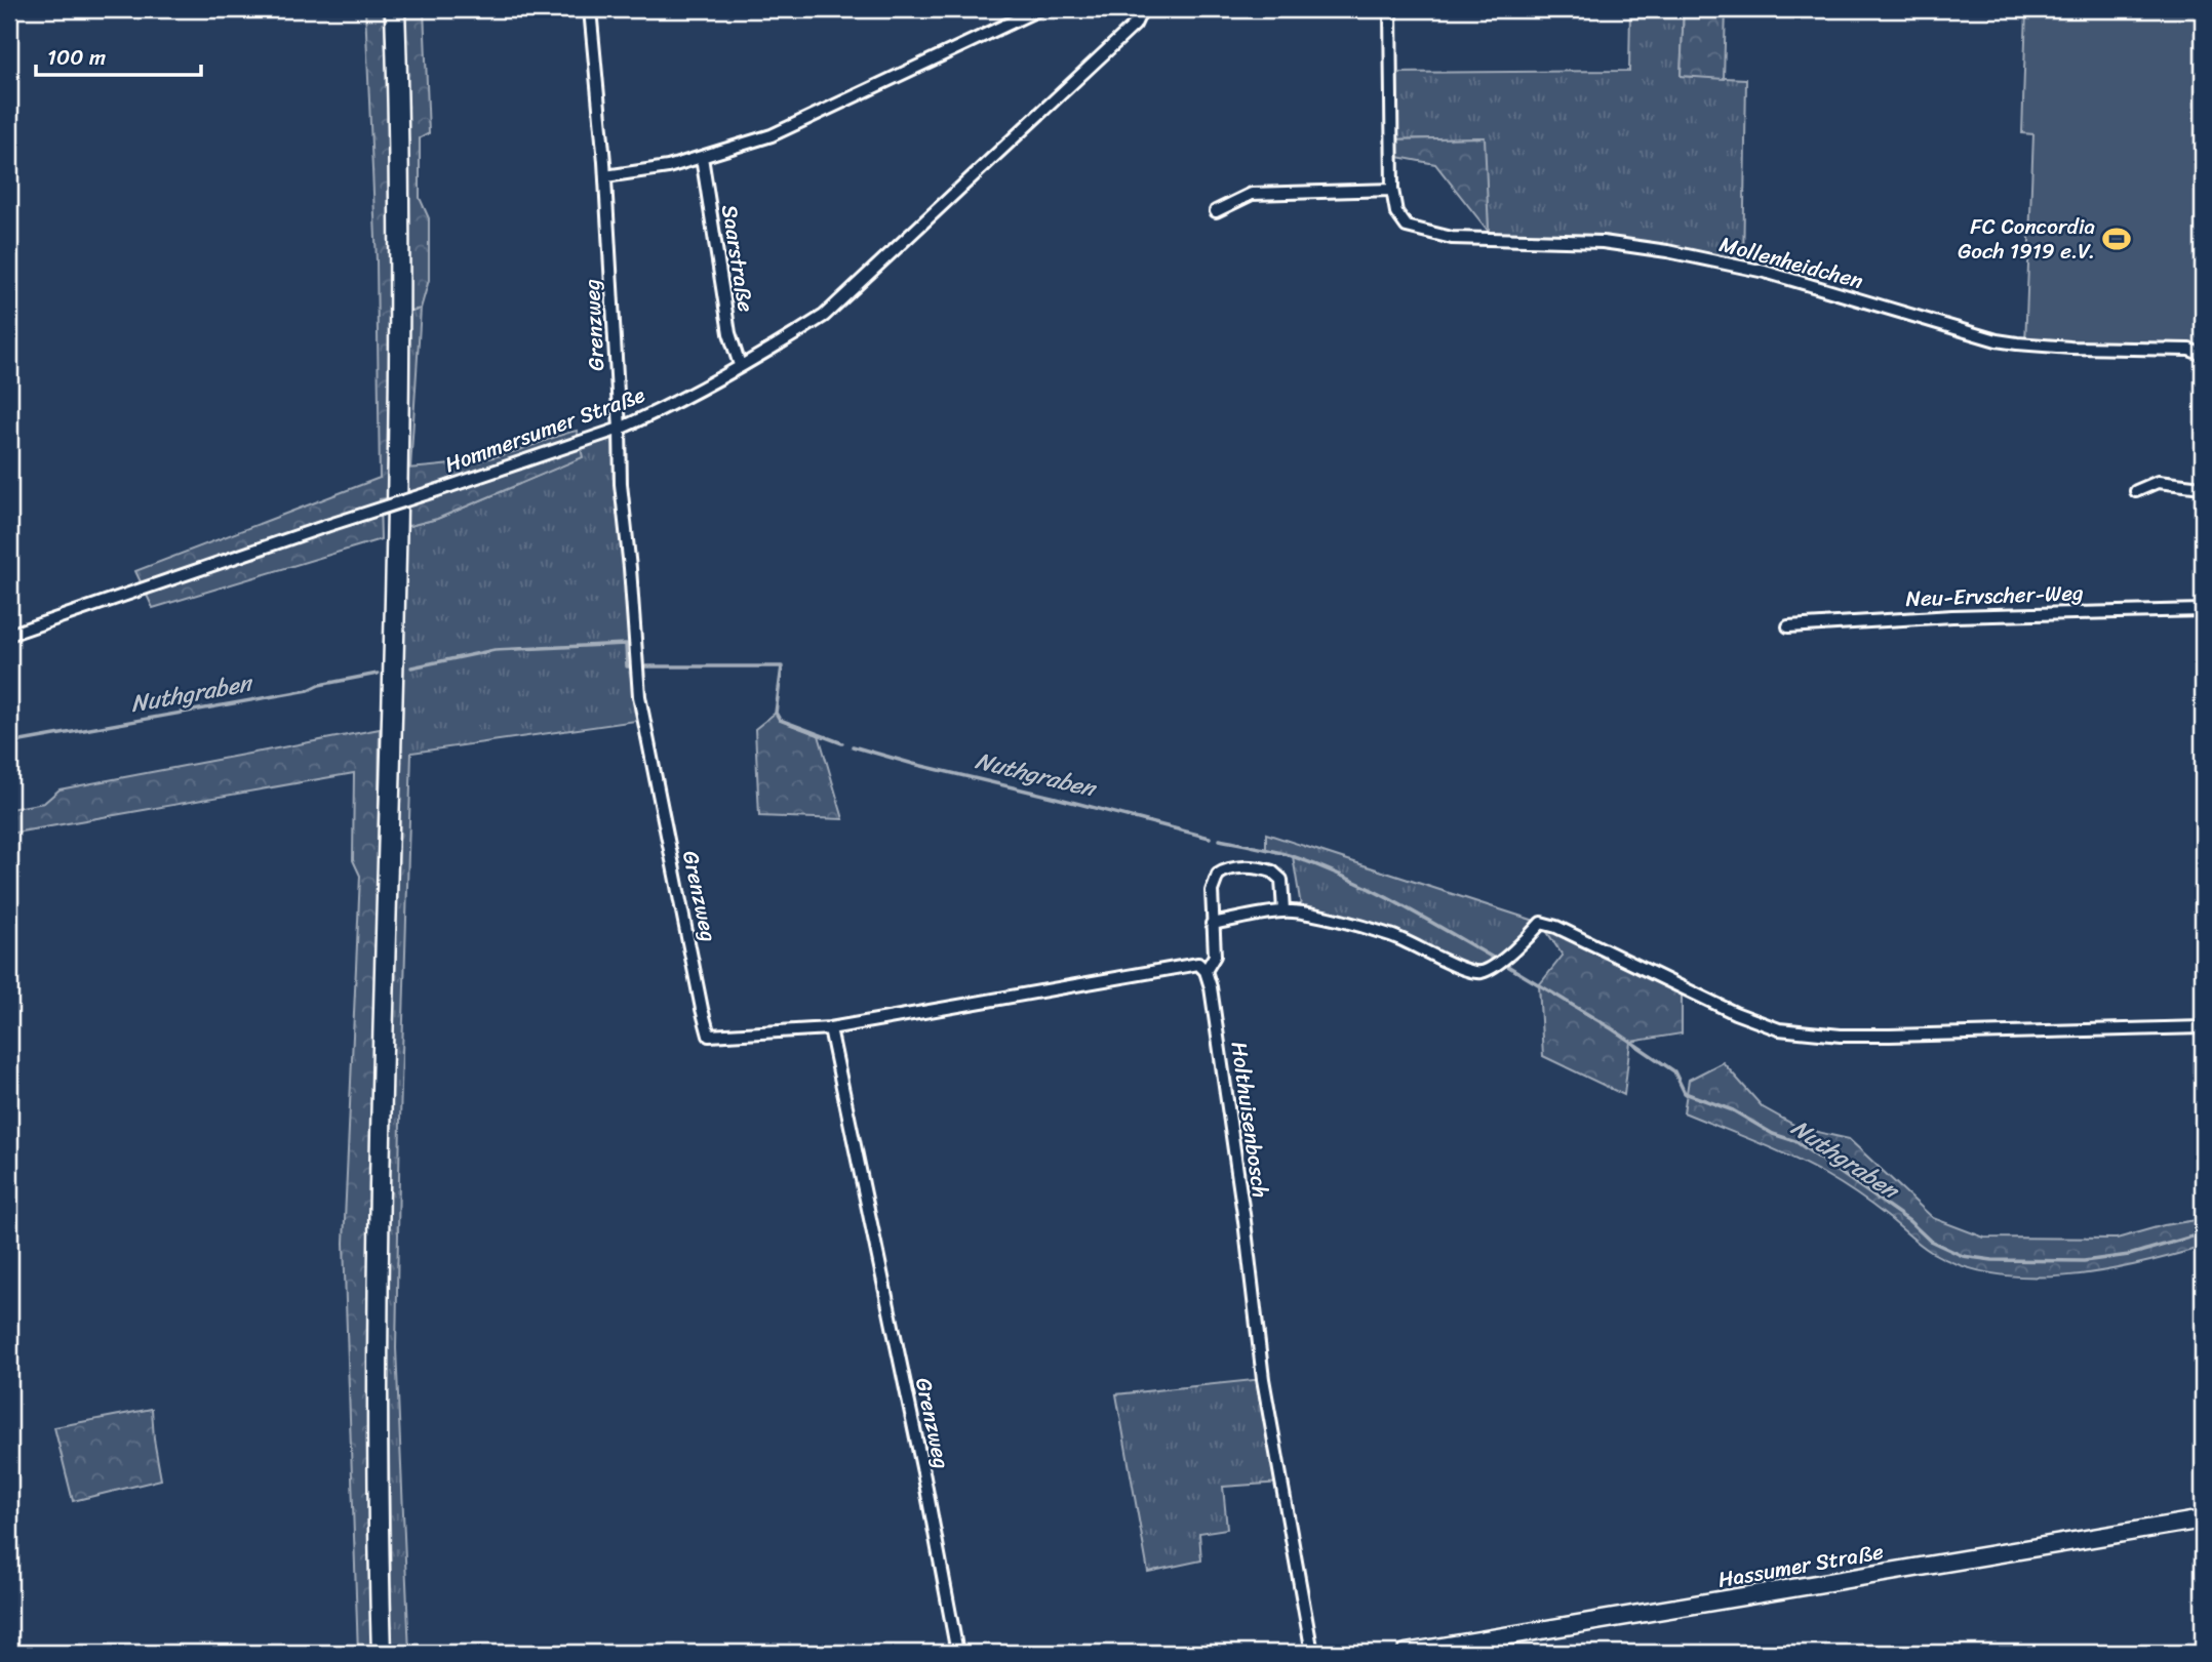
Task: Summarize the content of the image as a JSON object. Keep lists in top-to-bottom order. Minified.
{"streets":{"street":["Saarstraße","Mollenheidchen","Grenzweg","Hommersumer Straße","Neu-Ervscher-Weg","Holthuisenbosch","Hassumer Straße"]},"crossings":[["Saarstraße","Hommersumer Straße"],["Grenzweg","Hommersumer Straße"]],"water":["Nuthgraben"],"places":{"sports":["FC Concordia Goch 1919 e.V."]},"scale_bar":"100 m"}
